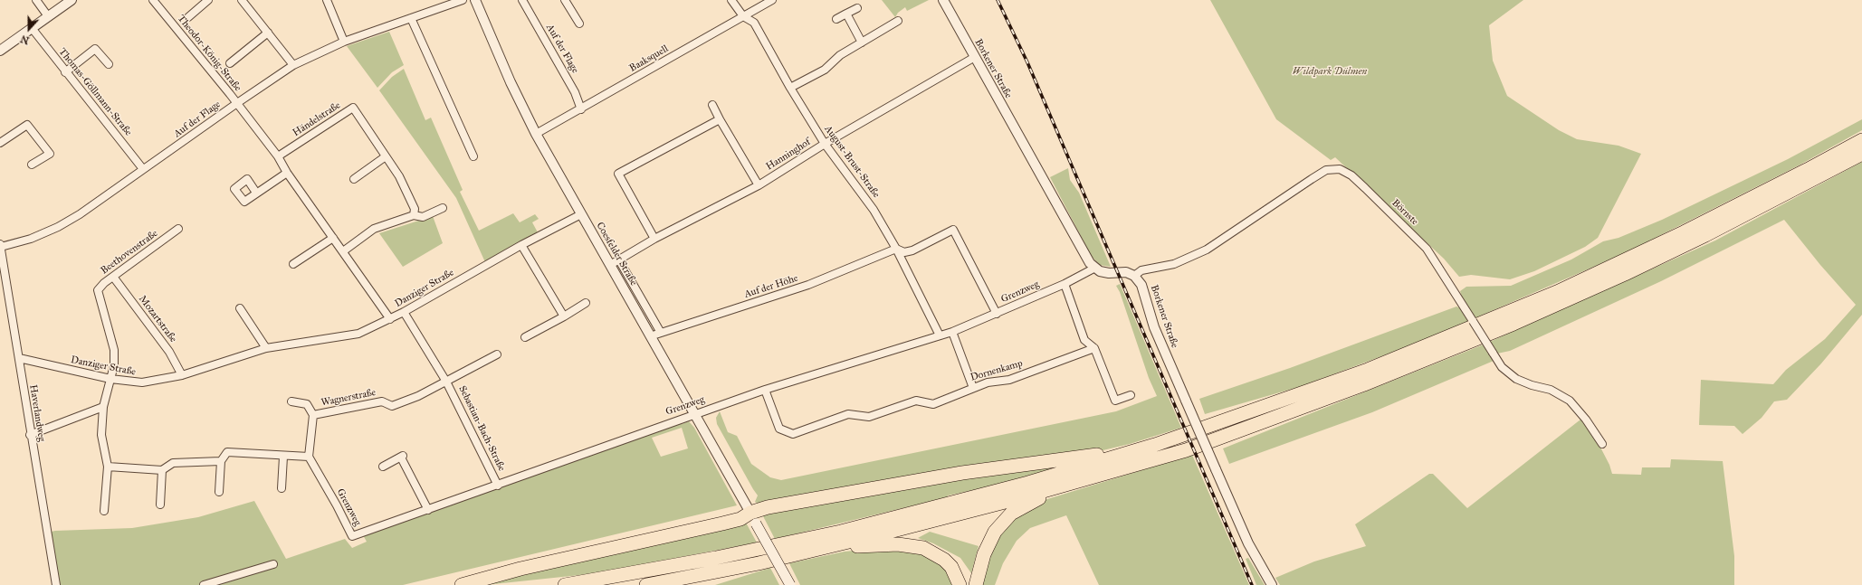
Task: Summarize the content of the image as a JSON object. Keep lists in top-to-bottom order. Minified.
{"streets":{"street":["Auf der Flage","Theodor-König-Straße","Baaksquell","Borkener Straße","Thomas-Göllmann-Straße","Händelstraße","Hanninghof","August-Brust-Straße","Börnste","Beethovenstraße","Coesfelder Straße","Auf der Höhe","Danziger Straße","Grenzweg","Mozartstraße","Dornenkamp","Wagnerstraße","Haverlandweg","Sebastian-Bach-Straße"]},"crossings":[["Auf der Flage","Theodor-König-Straße"],["Auf der Flage","Baaksquell"],["Auf der Flage","Thomas-Göllmann-Straße"],["Auf der Flage","Haverlandweg"],["Baaksquell","August-Brust-Straße"],["Baaksquell","Coesfelder Straße"],["Borkener Straße","Hanninghof"],["Borkener Straße","Börnste"],["Borkener Straße","Grenzweg"],["Hanninghof","August-Brust-Straße"],["Hanninghof","Coesfelder Straße"],["August-Brust-Straße","Auf der Höhe"],["August-Brust-Straße","Grenzweg"],["Beethovenstraße","Danziger Straße"],["Beethovenstraße","Mozartstraße"],["Coesfelder Straße","Auf der Höhe"],["Coesfelder Straße","Danziger Straße"],["Coesfelder Straße","Grenzweg"],["Danziger Straße","Mozartstraße"],["Danziger Straße","Haverlandweg"],["Danziger Straße","Sebastian-Bach-Straße"],["Grenzweg","Dornenkamp"],["Grenzweg","Wagnerstraße"],["Grenzweg","Sebastian-Bach-Straße"],["Wagnerstraße","Sebastian-Bach-Straße"]],"parks":["Wildpark Dülmen"],"north":"bottom"}
